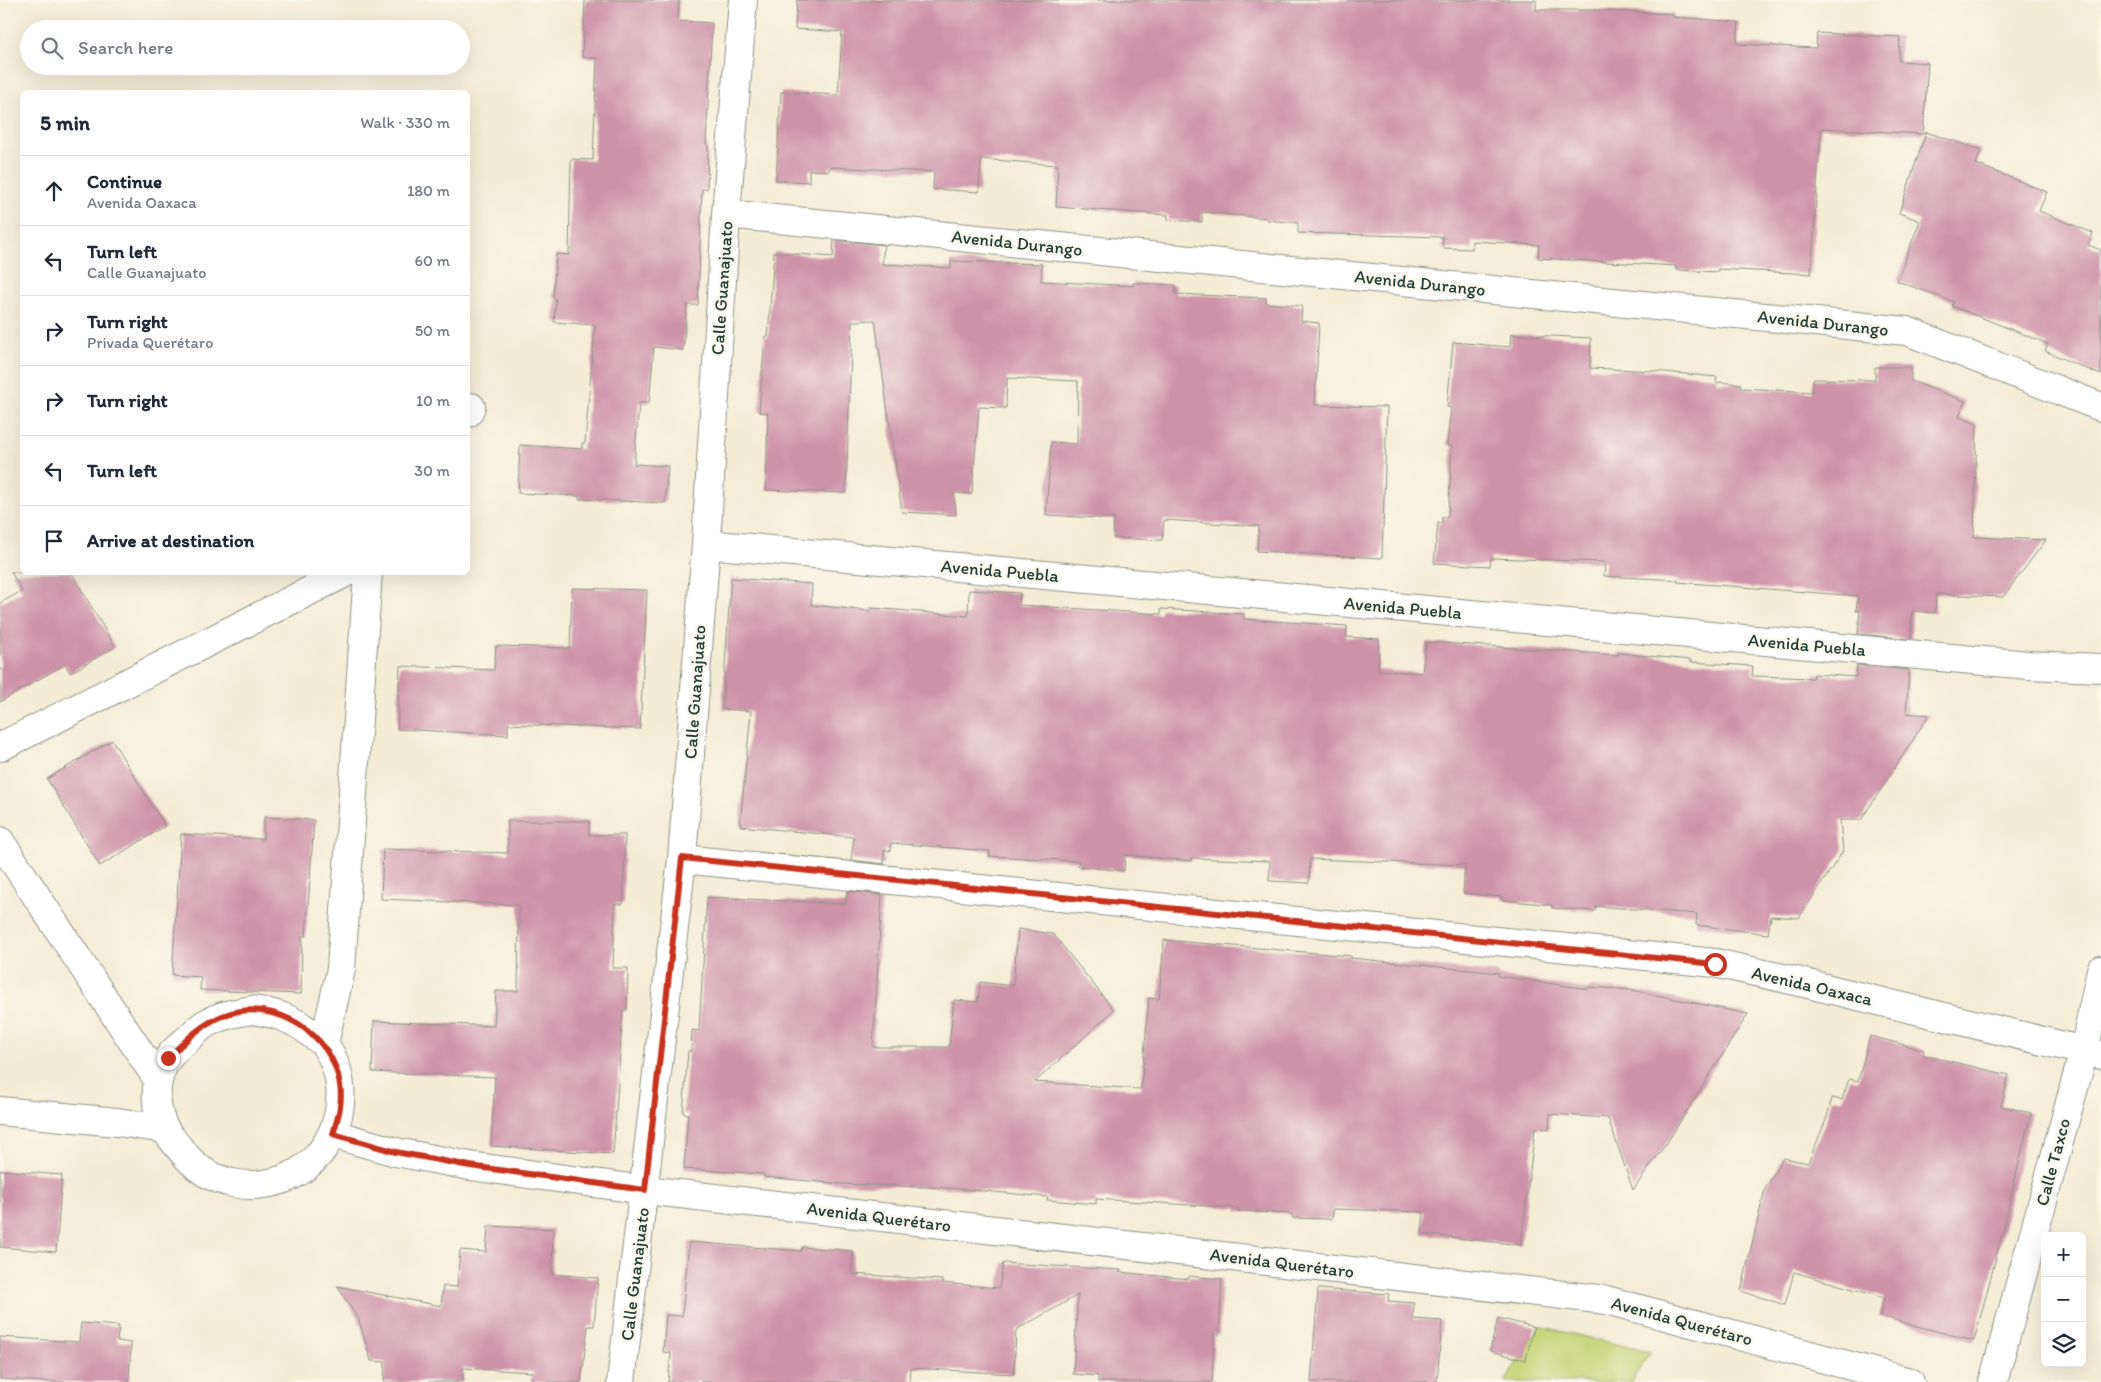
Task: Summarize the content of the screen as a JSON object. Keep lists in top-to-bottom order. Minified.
{"streets":{"street":["Avenida Durango","Calle Guanajuato","Avenida Puebla","Avenida Oaxaca","Calle Taxco","Avenida Querétaro"]},"crossings":[["Avenida Durango","Calle Guanajuato"],["Calle Guanajuato","Avenida Puebla"],["Calle Guanajuato","Avenida Oaxaca"],["Calle Guanajuato","Avenida Querétaro"],["Avenida Oaxaca","Calle Taxco"]],"page":{"search":"Search here","heading":["5 min","Walk · 330 m"],"list":[["Continue","Avenida Oaxaca","180 m"],["Turn left","Calle Guanajuato","60 m"],["Turn right","Privada Querétaro","50 m"],["Turn right","10 m"],["Turn left","30 m"],"Arrive at destination"],"map_buttons":["+","−"]}}
